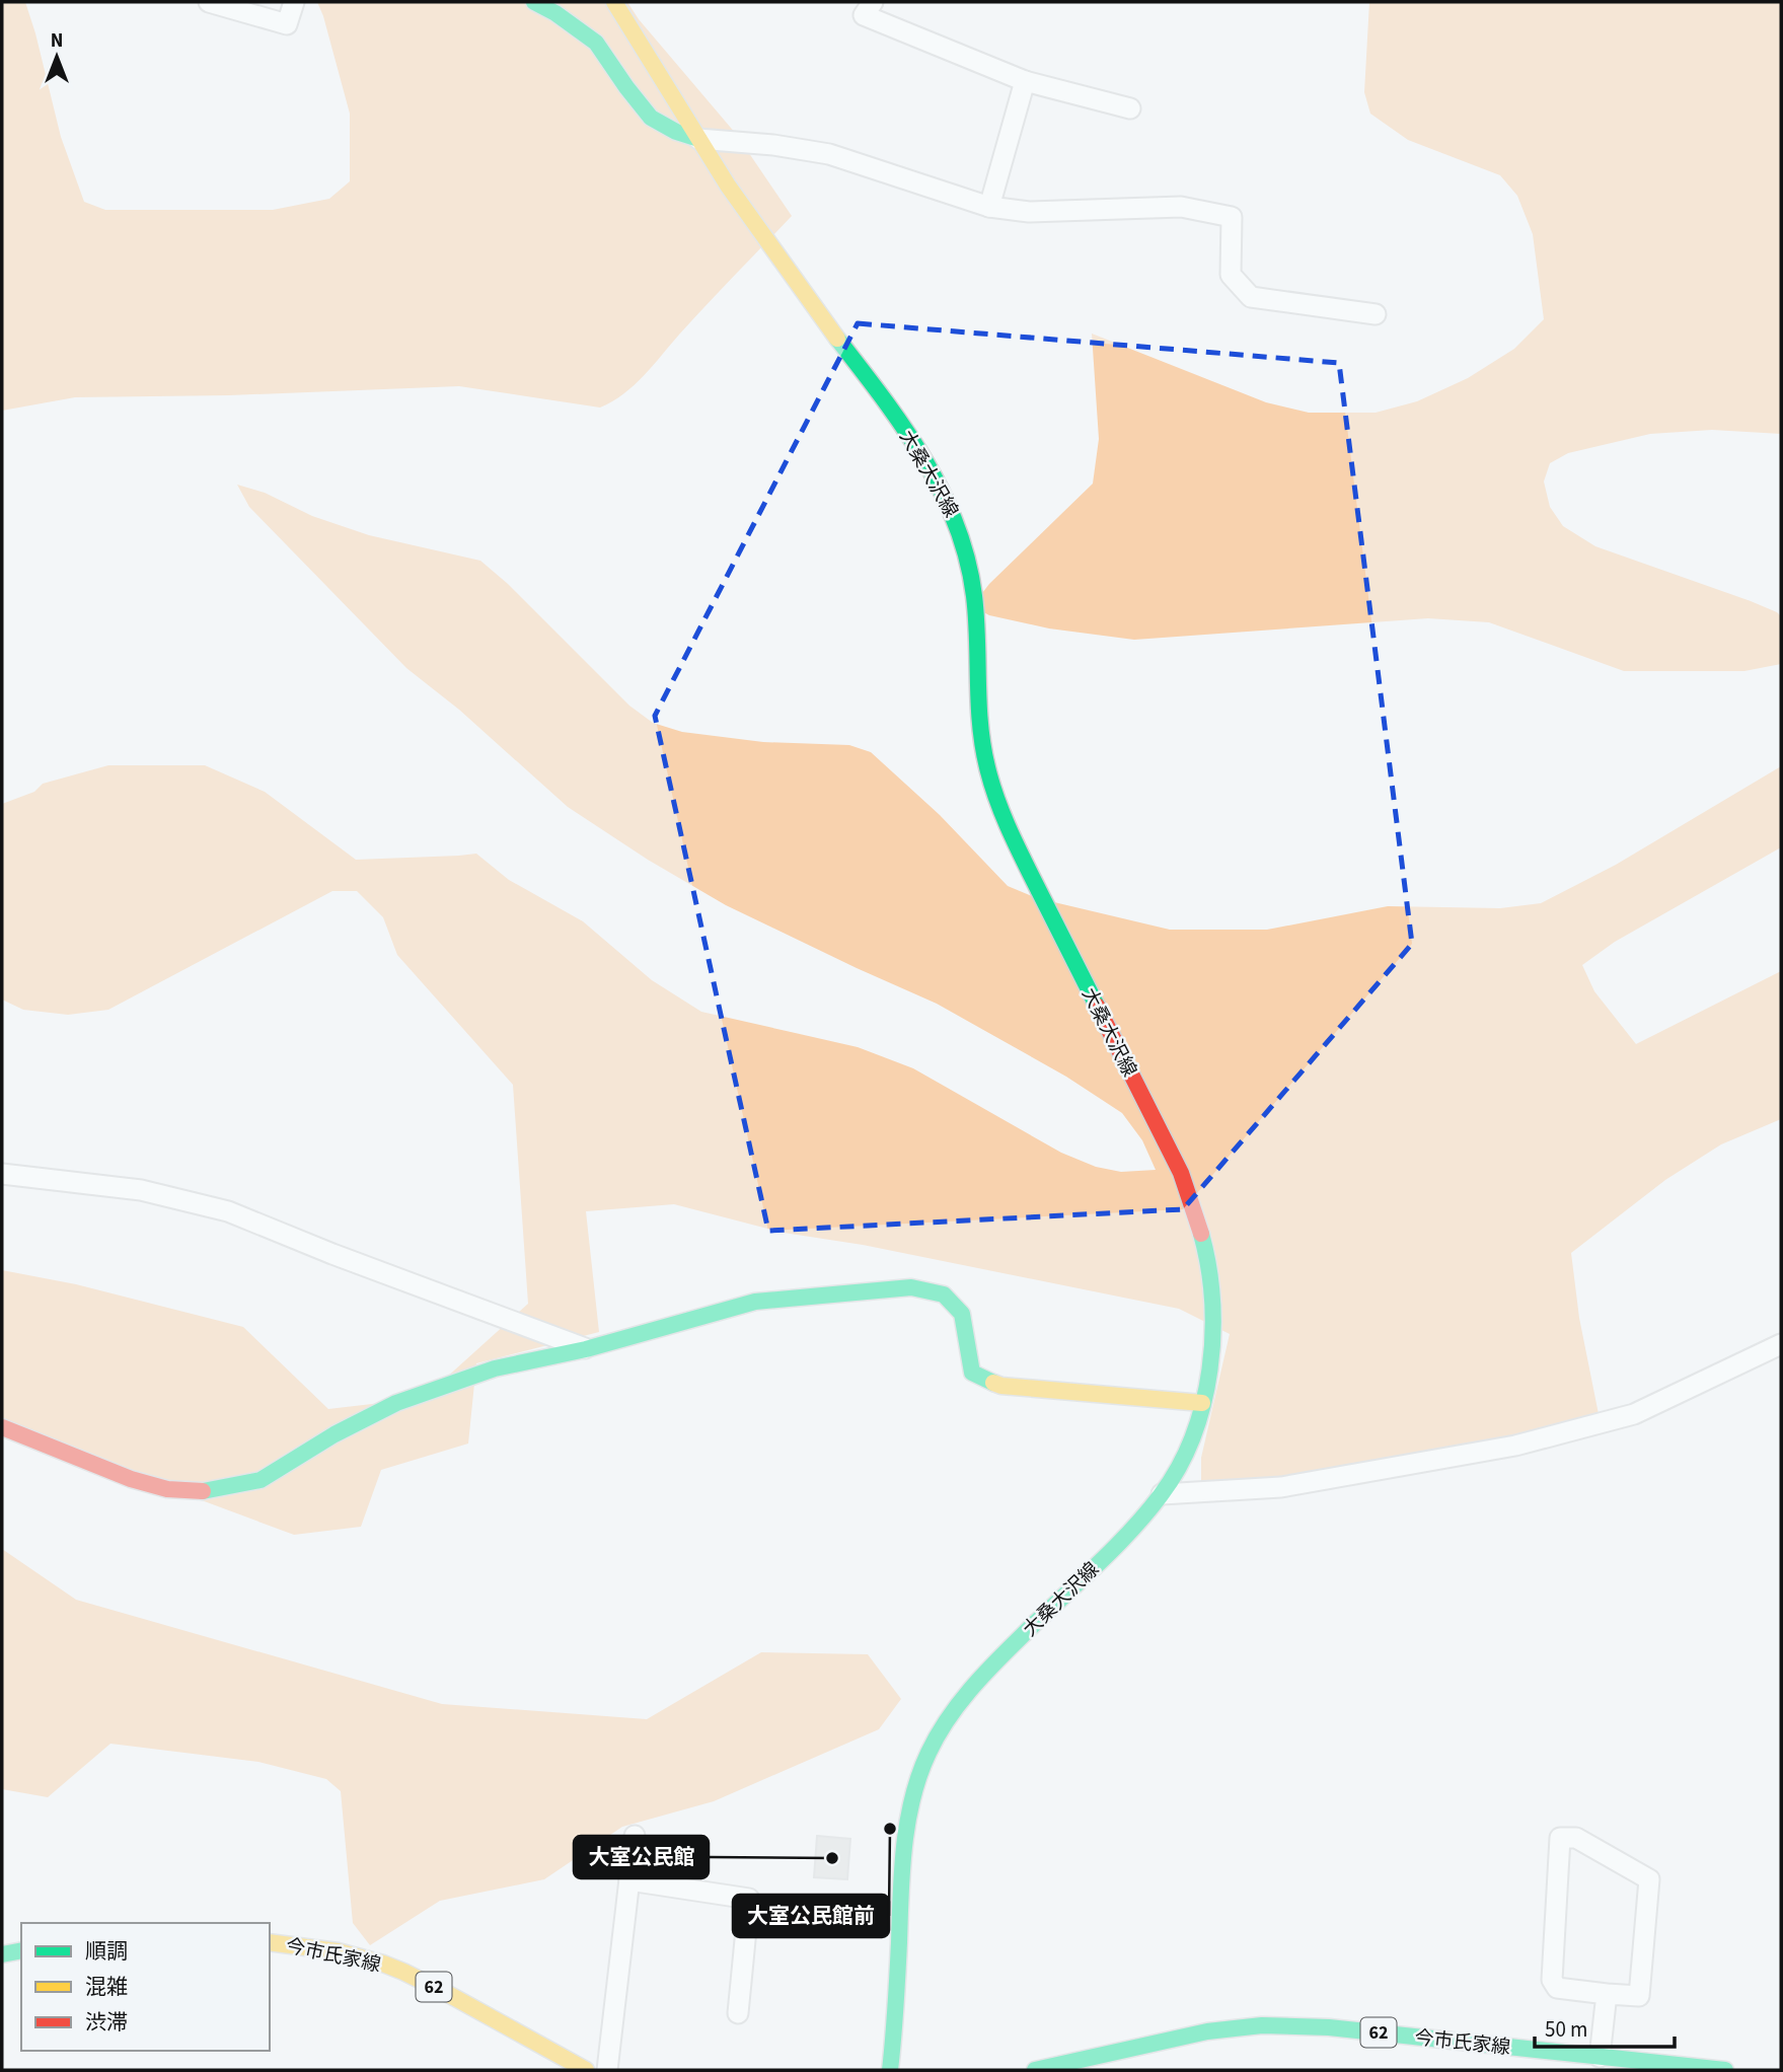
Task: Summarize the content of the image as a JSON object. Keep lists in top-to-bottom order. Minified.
{"streets":{"main road":["大桑大沢線","今市氏家線","62"]},"places":["大室公民館前","大室公民館"],"legend":["順調","混雑","渋滞"],"scale_bar":"50 m","north":"top"}
